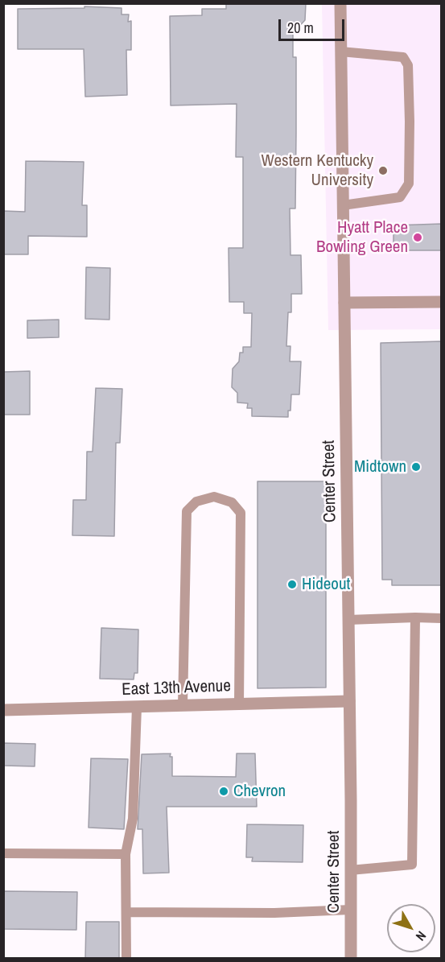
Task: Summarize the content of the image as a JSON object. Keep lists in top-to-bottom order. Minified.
{"streets":{"street":["Center Street","East 13th Avenue"]},"crossings":[["Center Street","East 13th Avenue"]],"places":["Western Kentucky University","Hyatt Place Bowling Green","Midtown","Hideout","Chevron"],"scale_bar":"20 m","north":"bottom right"}
